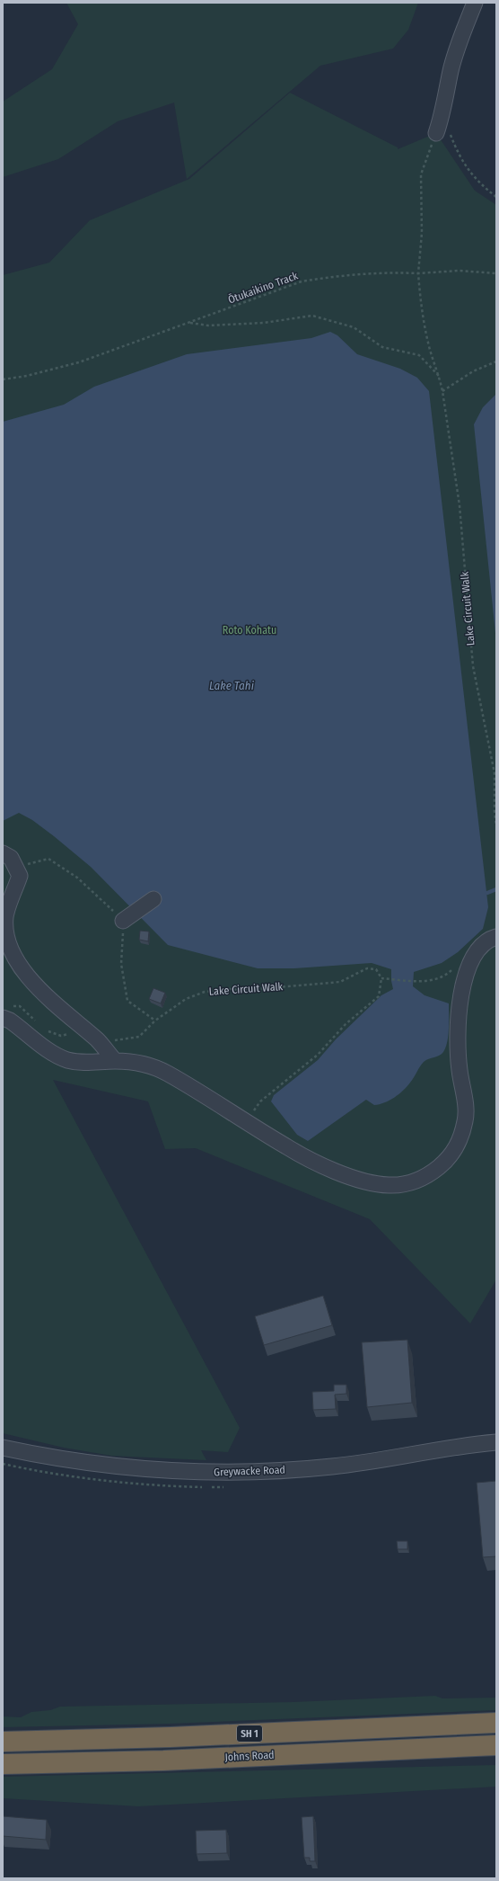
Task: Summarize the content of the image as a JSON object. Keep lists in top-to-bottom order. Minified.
{"streets":{"highway":["SH 1","Johns Road"],"street":["Greywacke Road"],"path":["Ōtukaikino Track","Lake Circuit Walk"]},"water":["Lake Tahi"],"parks":["Roto Kohatu"]}
